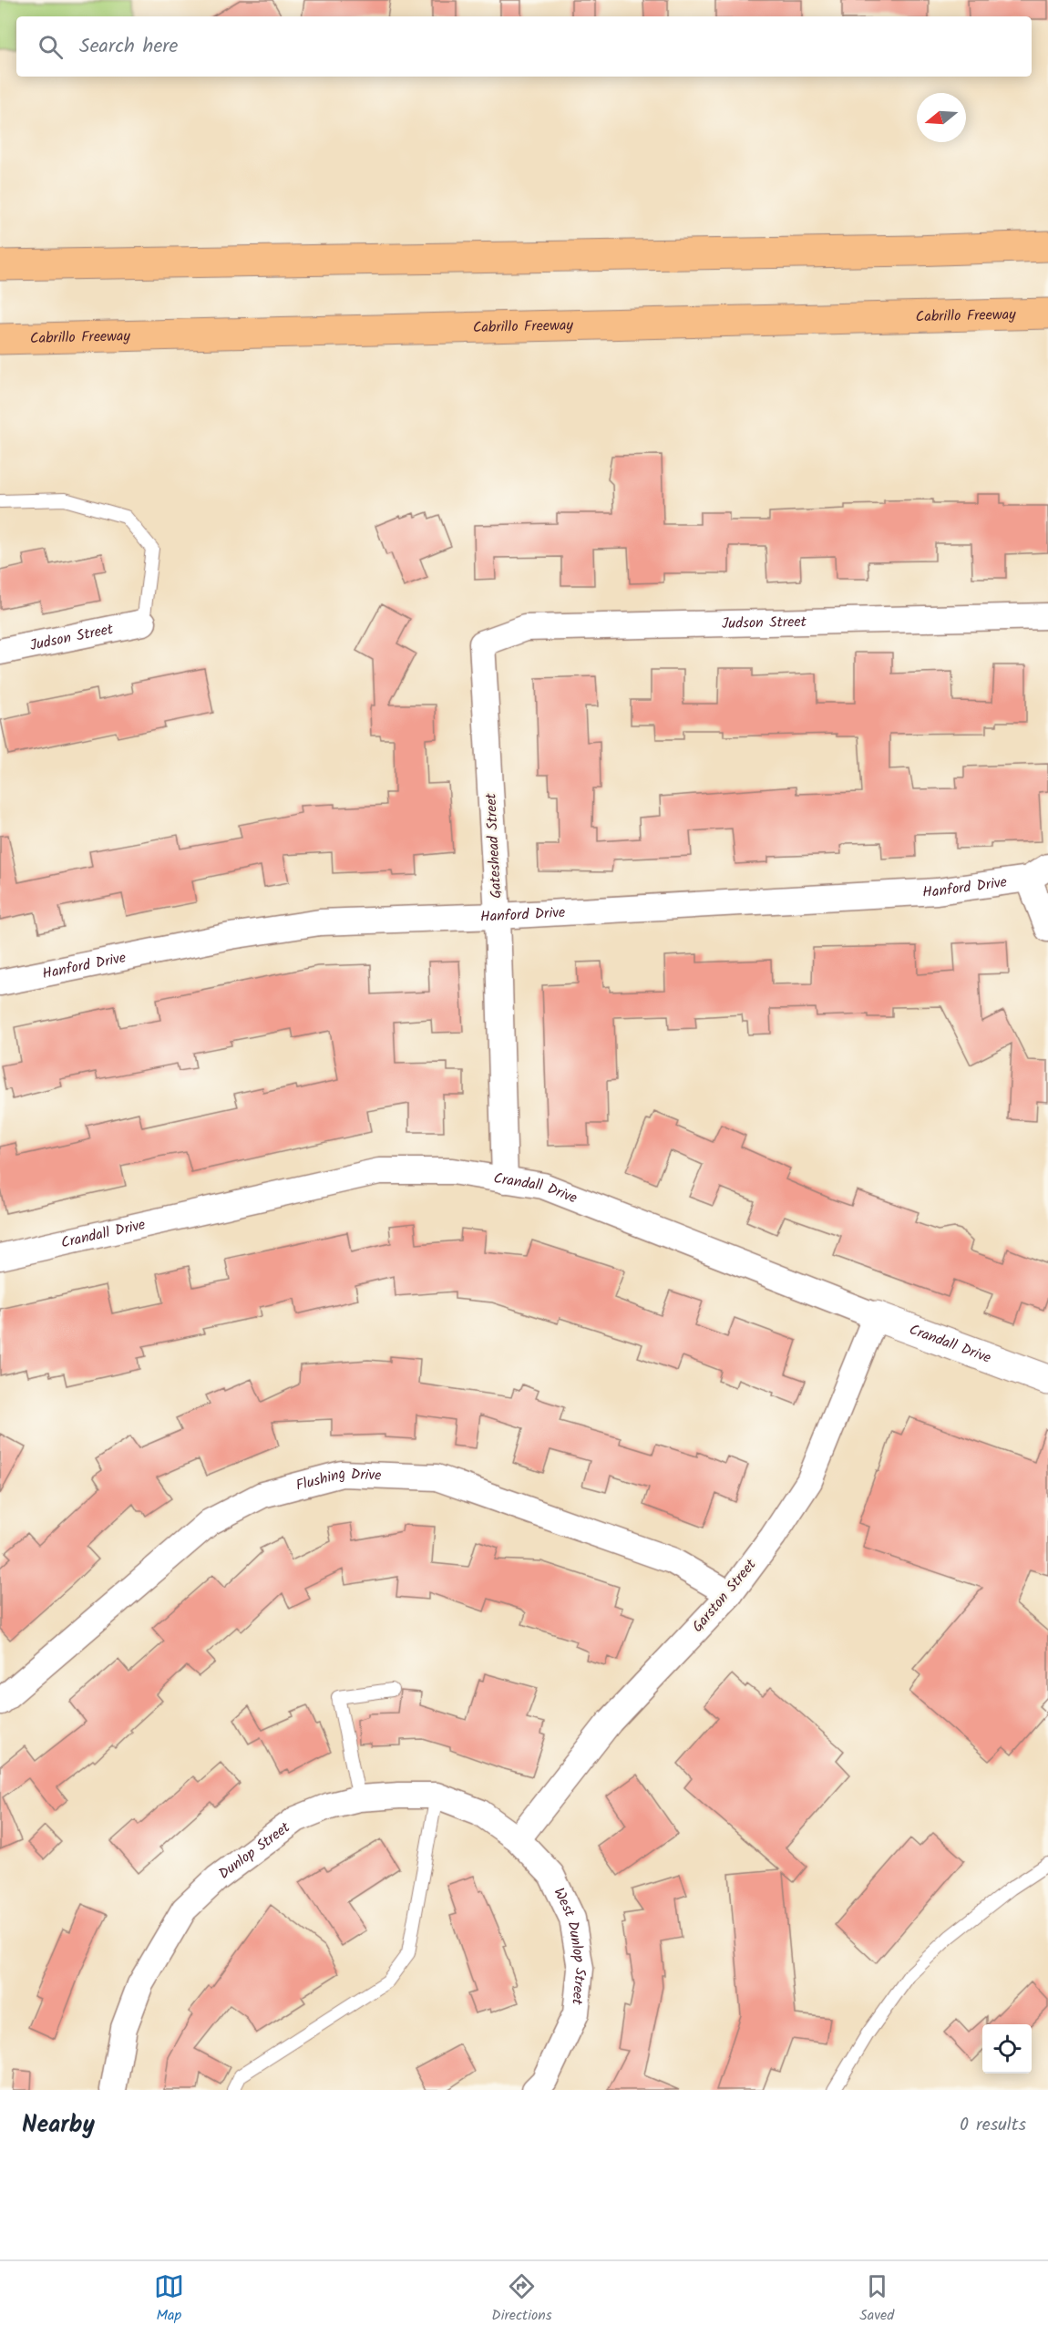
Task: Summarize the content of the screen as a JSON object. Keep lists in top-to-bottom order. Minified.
{"streets":{"highway":["Cabrillo Freeway"],"street":["Judson Street","Gateshead Street","Hanford Drive","Crandall Drive","Flushing Drive","Garston Street","Dunlop Street","West Dunlop Street"]},"crossings":[["Judson Street","Gateshead Street"],["Gateshead Street","Hanford Drive"],["Gateshead Street","Crandall Drive"],["Crandall Drive","Garston Street"],["Flushing Drive","Garston Street"],["Garston Street","Dunlop Street"],["Garston Street","West Dunlop Street"],["Dunlop Street","West Dunlop Street"]],"north":"left","page":{"search":"Search here","heading":["Nearby","0 results"],"nav":["Map","Directions","Saved"]}}
